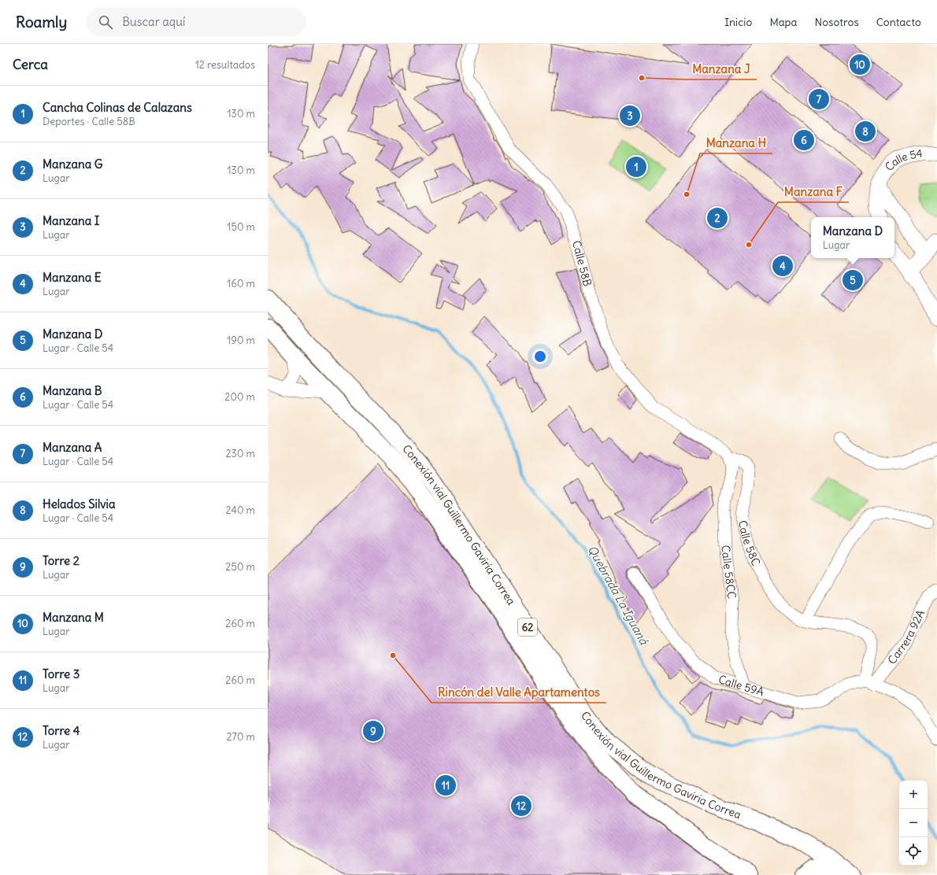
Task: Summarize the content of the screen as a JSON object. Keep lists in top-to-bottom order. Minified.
{"streets":{"highway":["Conexión vial Guillermo Gaviria Correa","62"],"street":["Calle 54","Calle 58B","Calle 58C","Calle 58CC","Carrera 92A","Calle 59A"]},"crossings":[["Calle 58B","Calle 58C"],["Calle 58B","Calle 58CC"],["Calle 58C","Calle 58CC"],["Calle 58C","Carrera 92A"],["Calle 58C","Calle 59A"],["Calle 58CC","Calle 59A"],["Carrera 92A","Calle 59A"]],"water":["Quebrada La Iguaná"],"places":["Manzana J","Manzana H","Manzana F","Rincón del Valle Apartamentos"],"page":{"header":"Roamly","search":"Buscar aquí","nav":["Inicio","Mapa","Nosotros","Contacto"],"heading":["Cerca","12 resultados"],"pins":["10","7","3","8","6","1","2","4","5","9","11","12"],"list":[{"mark":"1","name":"Cancha Colinas de Calazans","note":"Deportes · Calle 58B","value":"130 m"},{"mark":"2","name":"Manzana G","note":"Lugar","value":"130 m"},{"mark":"3","name":"Manzana I","note":"Lugar","value":"150 m"},{"mark":"4","name":"Manzana E","note":"Lugar","value":"160 m"},{"mark":"5","name":"Manzana D","note":"Lugar · Calle 54","value":"190 m"},{"mark":"6","name":"Manzana B","note":"Lugar · Calle 54","value":"200 m"},{"mark":"7","name":"Manzana A","note":"Lugar · Calle 54","value":"230 m"},{"mark":"8","name":"Helados Silvia","note":"Lugar · Calle 54","value":"240 m"},{"mark":"9","name":"Torre 2","note":"Lugar","value":"250 m"},{"mark":"10","name":"Manzana M","note":"Lugar","value":"260 m"},{"mark":"11","name":"Torre 3","note":"Lugar","value":"260 m"},{"mark":"12","name":"Torre 4","note":"Lugar","value":"270 m"}],"popup":["Manzana D","Lugar"],"map_buttons":["+","−"]}}
